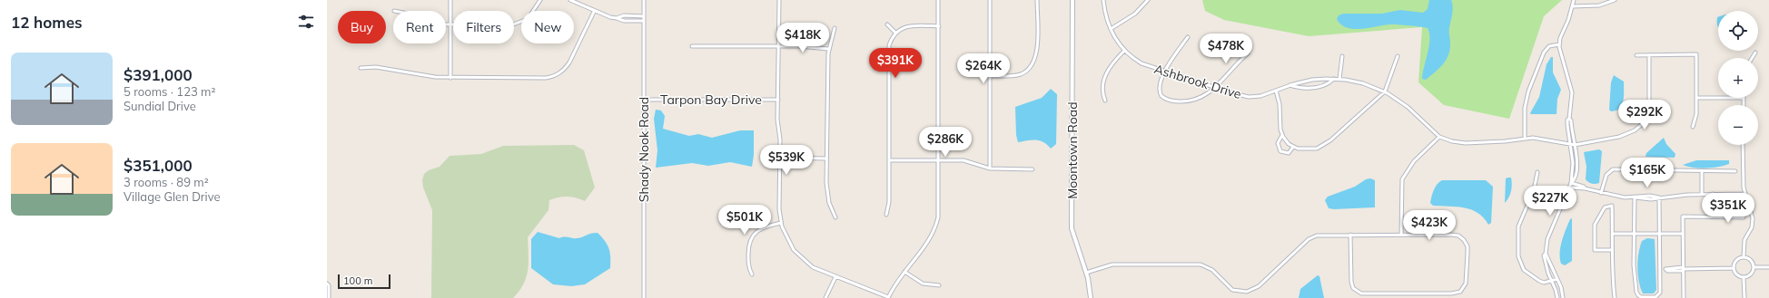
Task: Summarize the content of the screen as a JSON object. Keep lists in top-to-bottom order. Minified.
{"streets":{"street":["Ashbrook Drive","Tarpon Bay Drive","Shady Nook Road","Moontown Road"]},"crossings":[["Tarpon Bay Drive","Shady Nook Road"]],"scale_bar":"100 m","page":{"heading":"12 homes","map_buttons":["+","−"],"chip":["Buy","Rent","Filters","New"],"price":["$418K","$478K","$391K","$264K","$292K","$286K","$539K","$165K","$227K","$351K","$501K","$423K"],"list":[{"name":"$391,000","note":"5 rooms · 123 m² · Sundial Drive"},{"name":"$351,000","note":"3 rooms · 89 m² · Village Glen Drive"}],"scale":"100 m"}}
